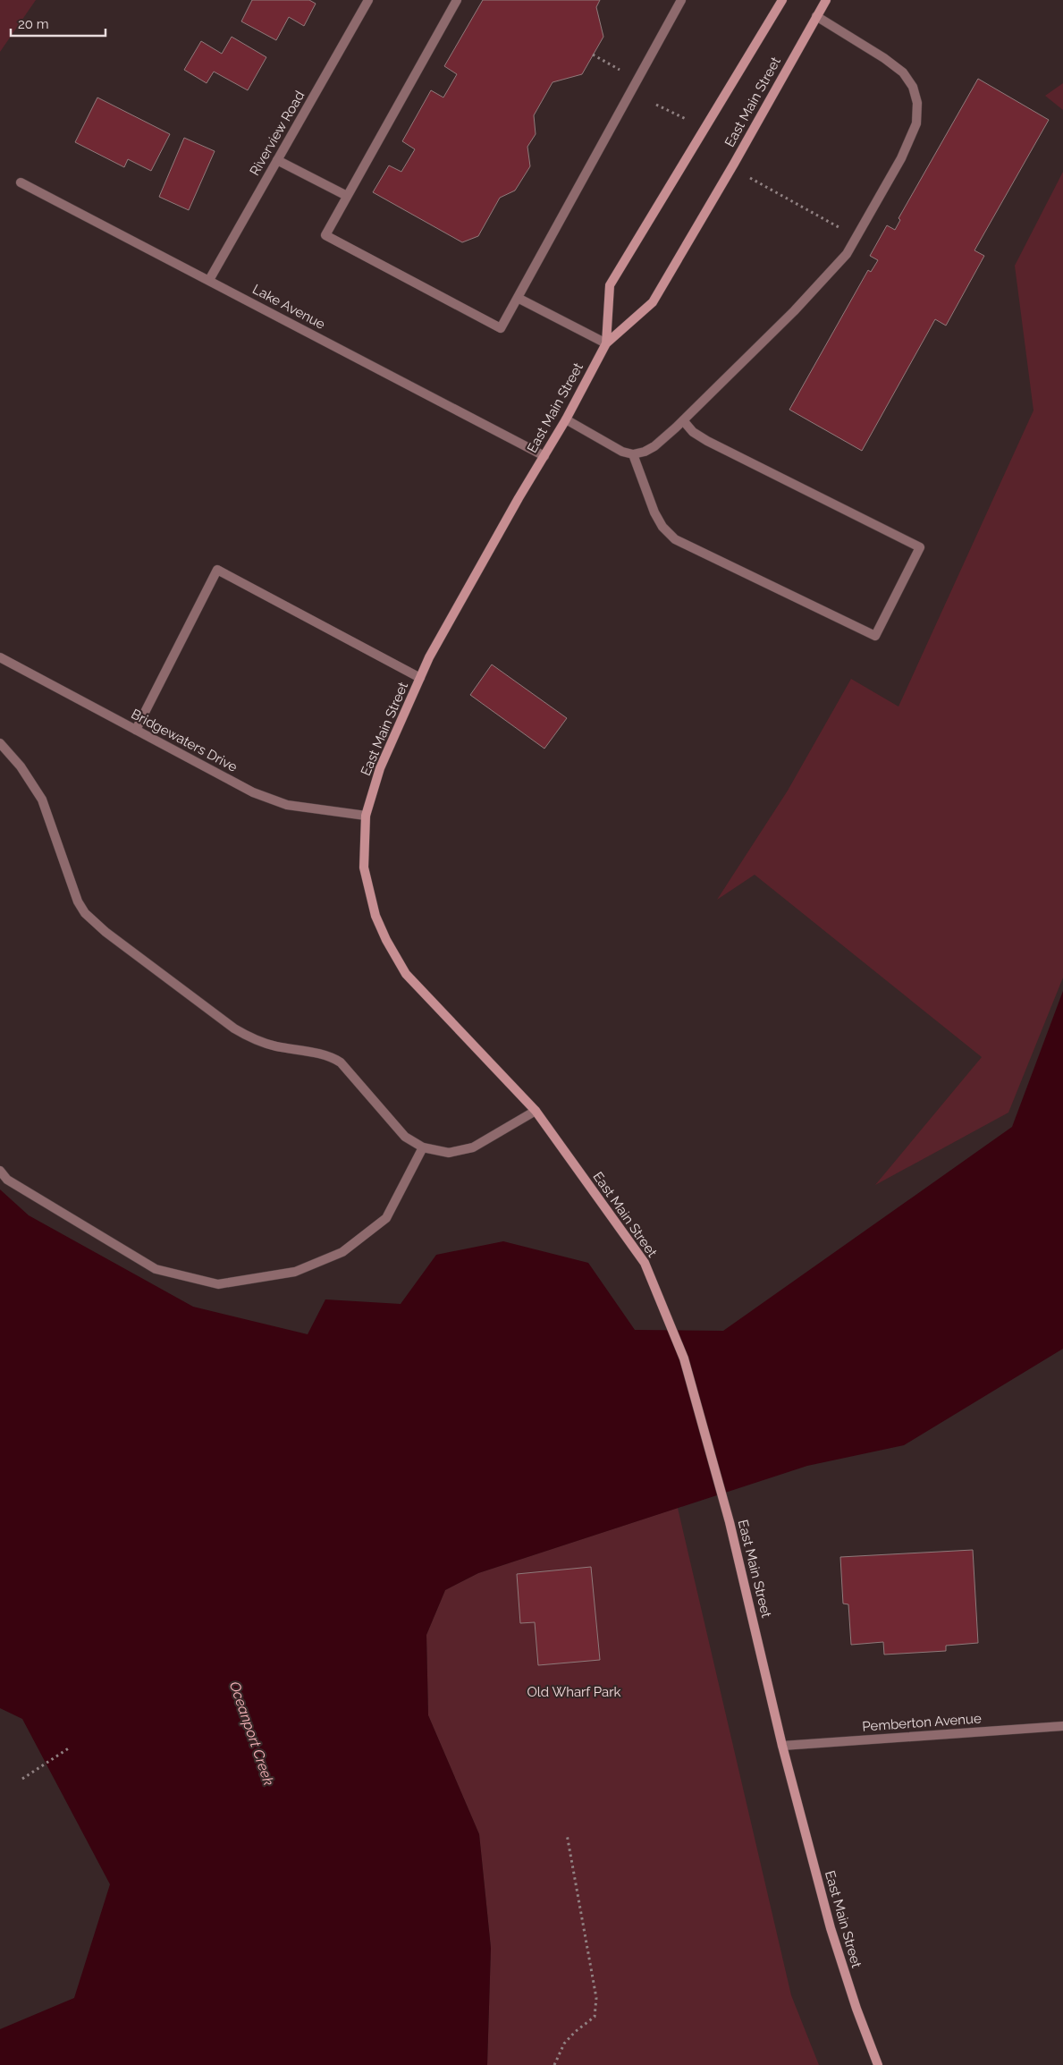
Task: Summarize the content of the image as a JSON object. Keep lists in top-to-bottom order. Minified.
{"streets":{"main road":["East Main Street"],"street":["Riverview Road","Lake Avenue","Bridgewaters Drive","Pemberton Avenue"]},"crossings":[["East Main Street","Lake Avenue"],["East Main Street","Bridgewaters Drive"],["East Main Street","Pemberton Avenue"],["Riverview Road","Lake Avenue"]],"water":["Oceanport Creek"],"parks":["Old Wharf Park"],"scale_bar":"20 m"}
